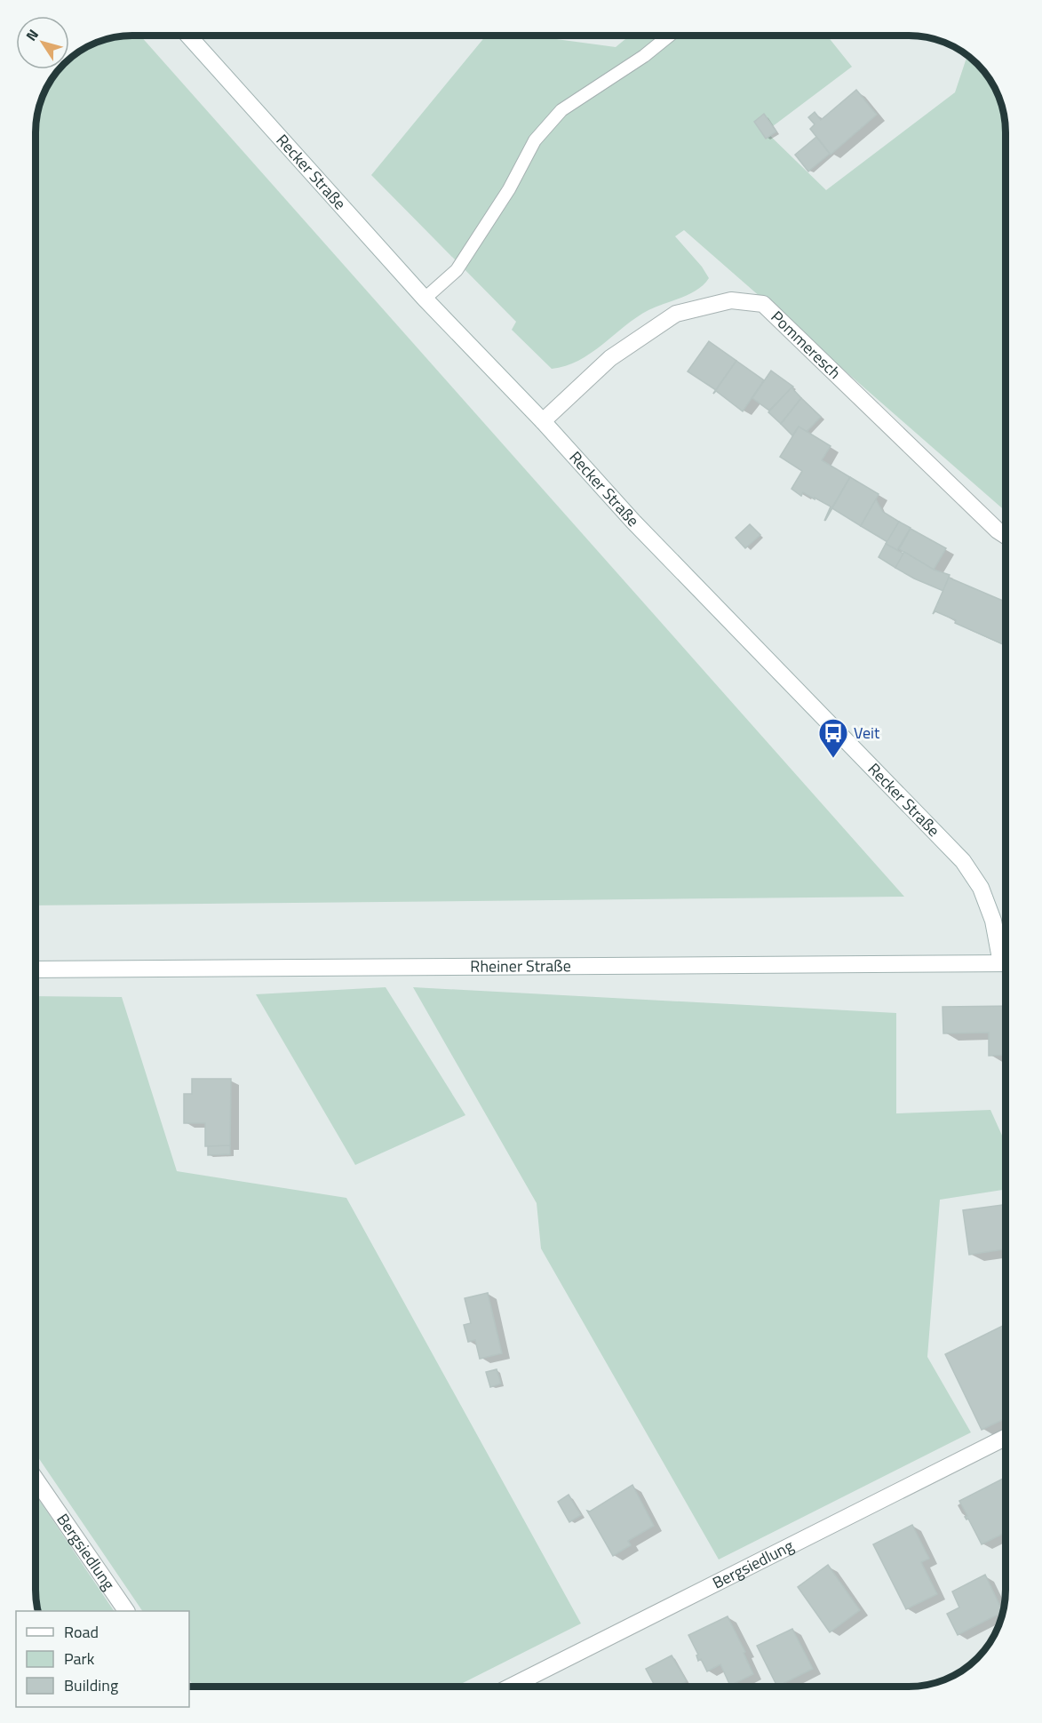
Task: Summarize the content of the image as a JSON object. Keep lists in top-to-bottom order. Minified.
{"streets":{"main road":["Recker Straße","Pommeresch","Rheiner Straße","Bergsiedlung"]},"crossings":[["Recker Straße","Pommeresch"]],"places":{"bus stop":["Veit"]},"legend":["Road","Park","Building"],"north":"top left"}
